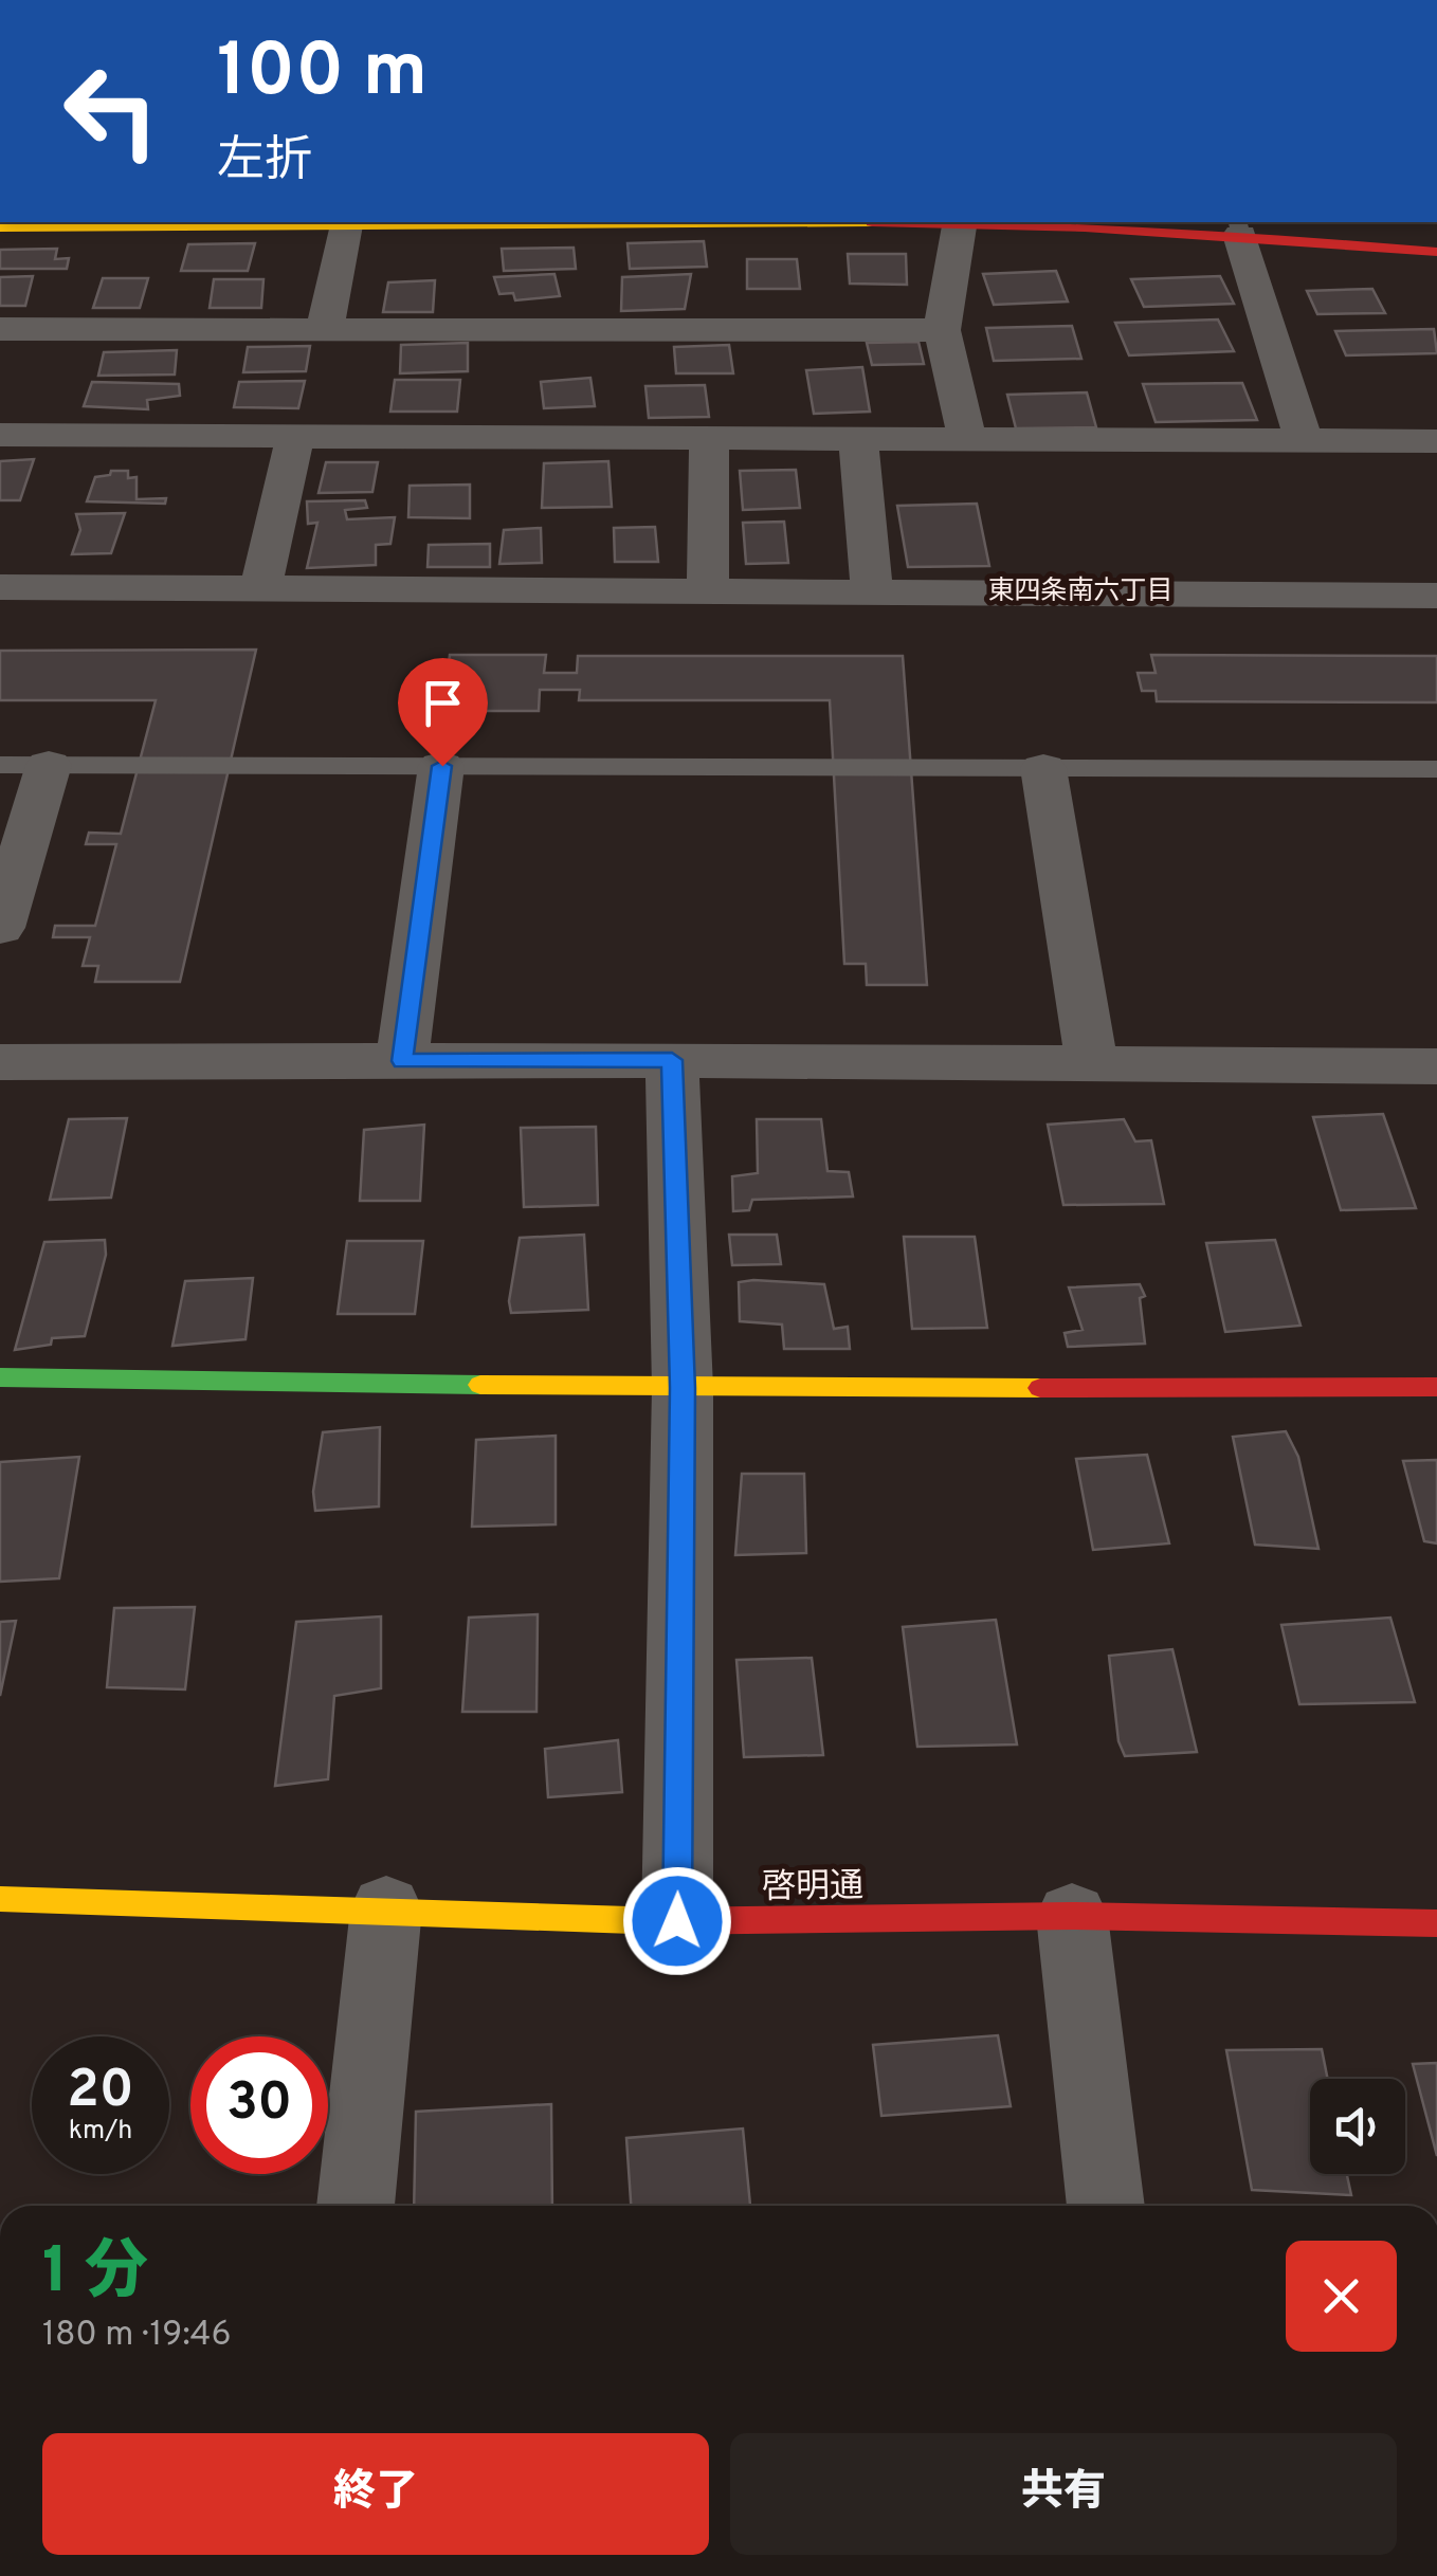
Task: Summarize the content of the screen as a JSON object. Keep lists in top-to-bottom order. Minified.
{"streets":{"street":["啓明通"]},"districts":["東四条南六丁目"],"page":{"turn":["100 m","左折"],"speed":"20 km/h","limit":"30","heading":["1 分","180 m · 19:46"],"buttons":["終了","共有"]}}
